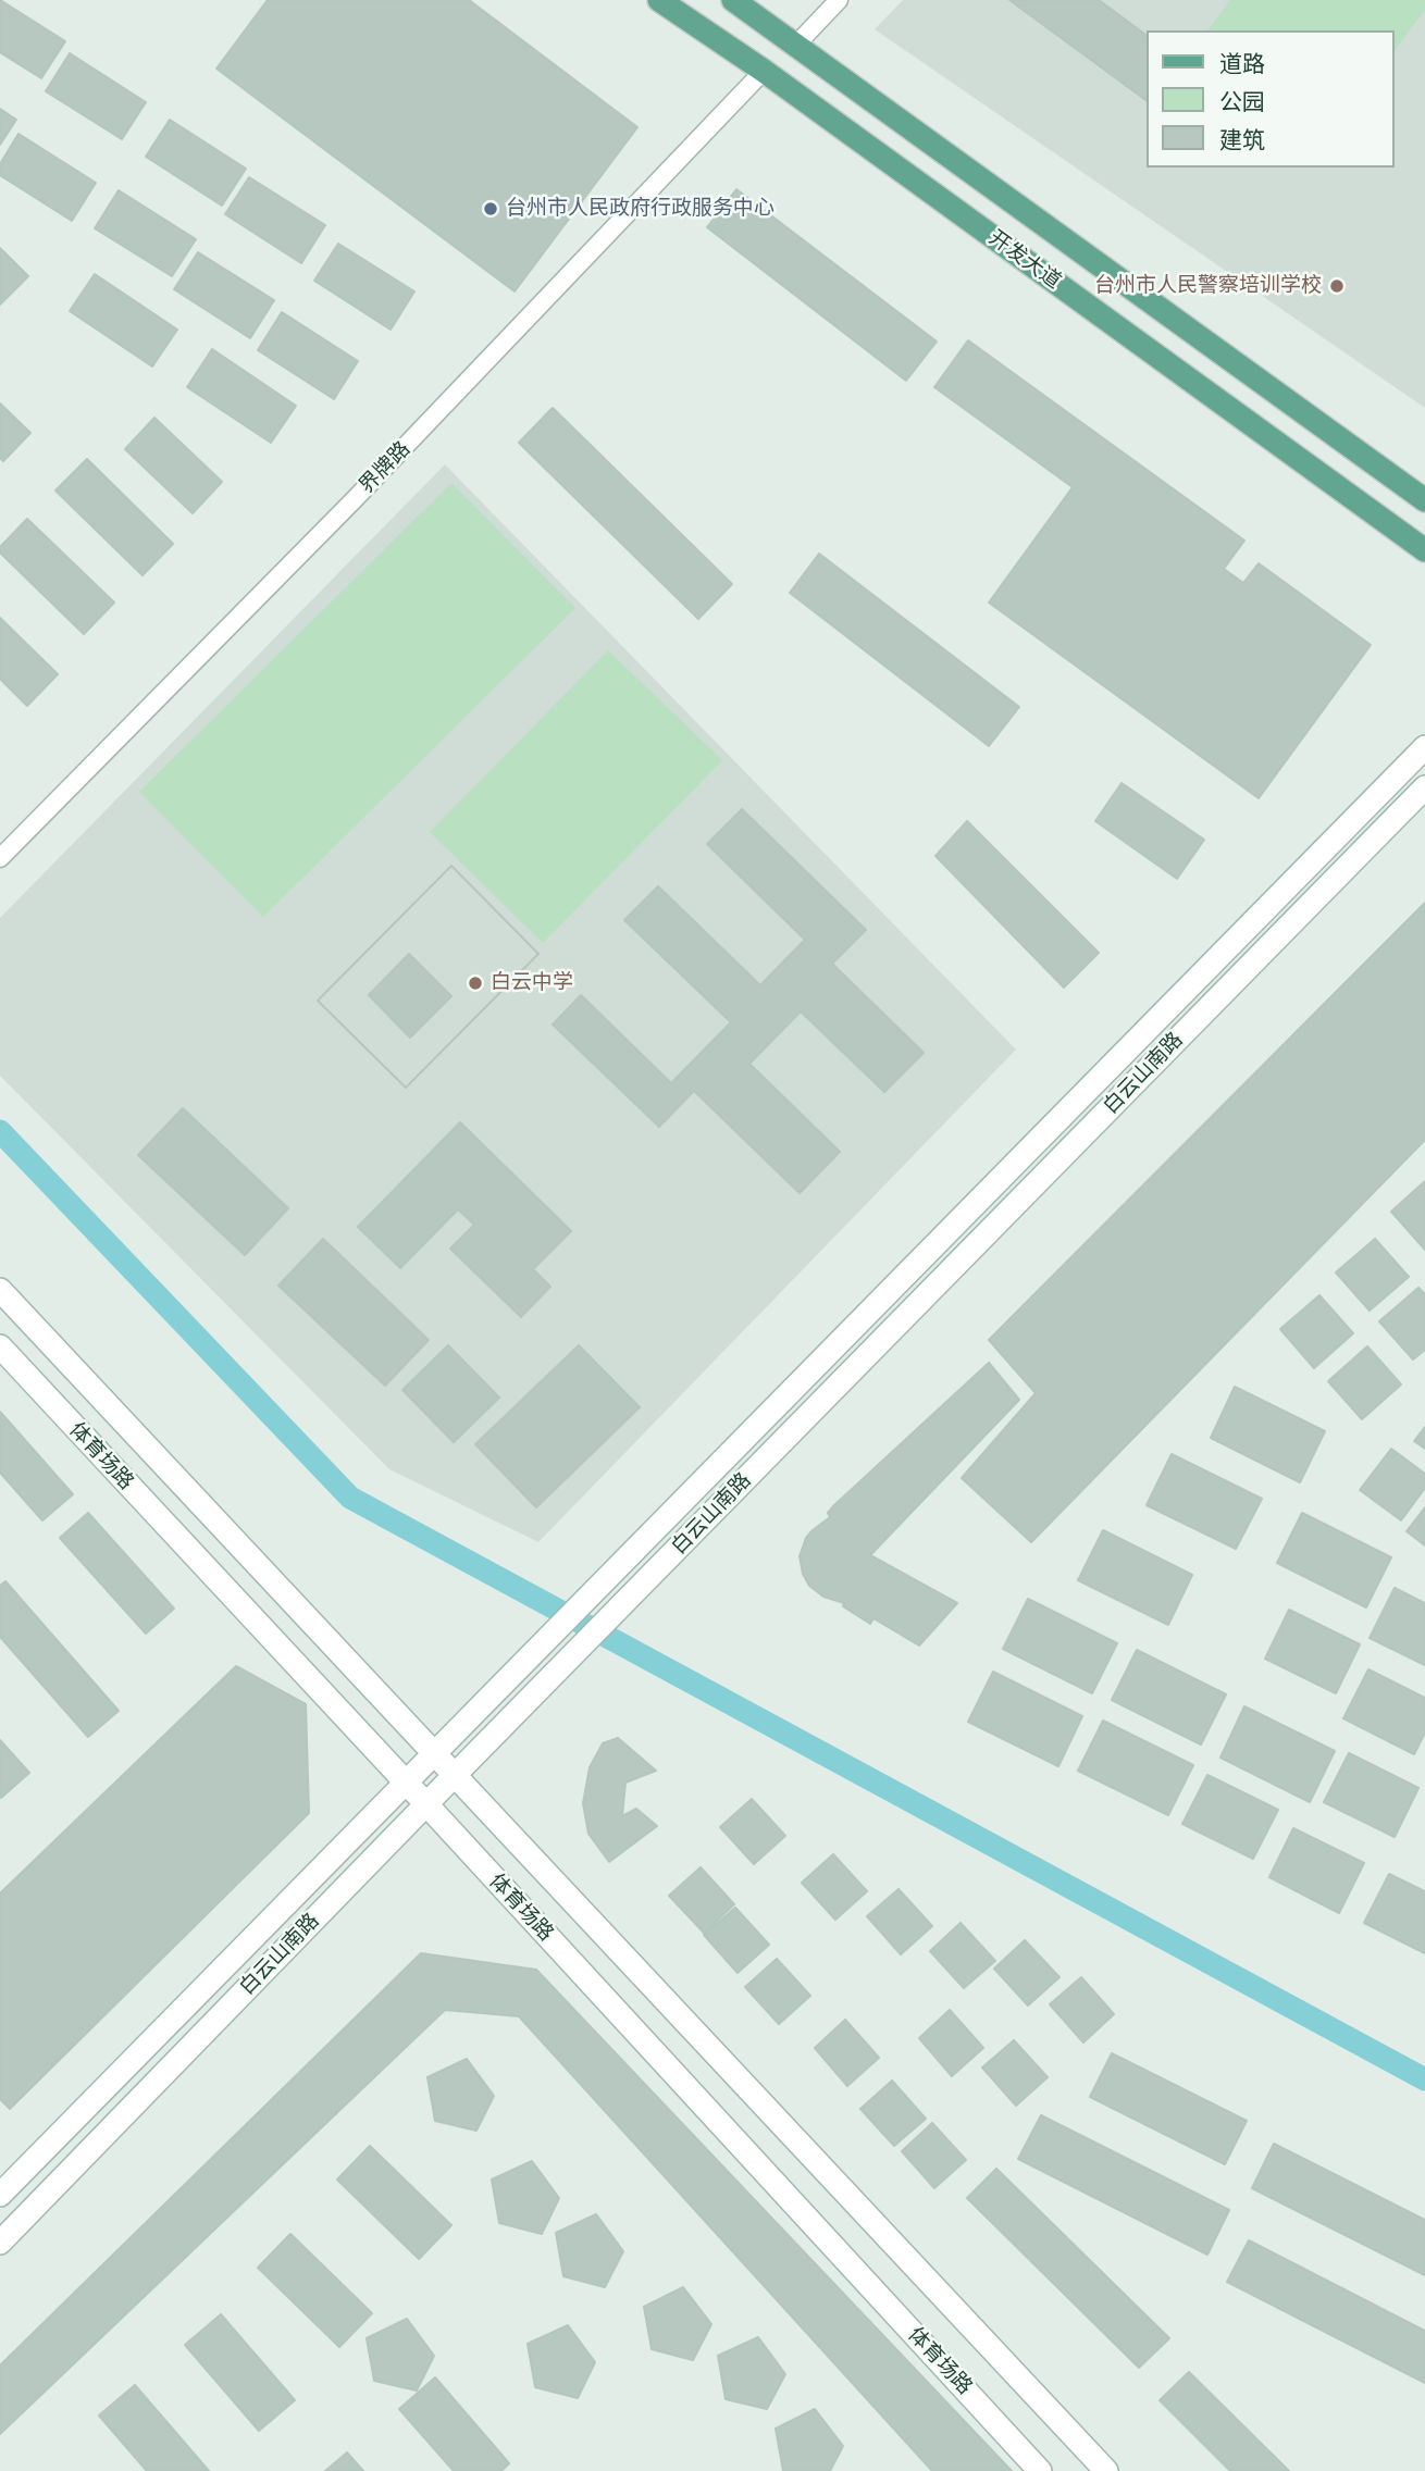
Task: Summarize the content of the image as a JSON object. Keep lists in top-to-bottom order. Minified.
{"streets":{"main road":["开发大道","白云山南路","体育场路"],"street":["界牌路"]},"crossings":[["开发大道","界牌路"],["白云山南路","体育场路"]],"places":["台州市人民政府行政服务中心","台州市人民警察培训学校","白云中学"],"legend":["道路","公园","建筑"]}
